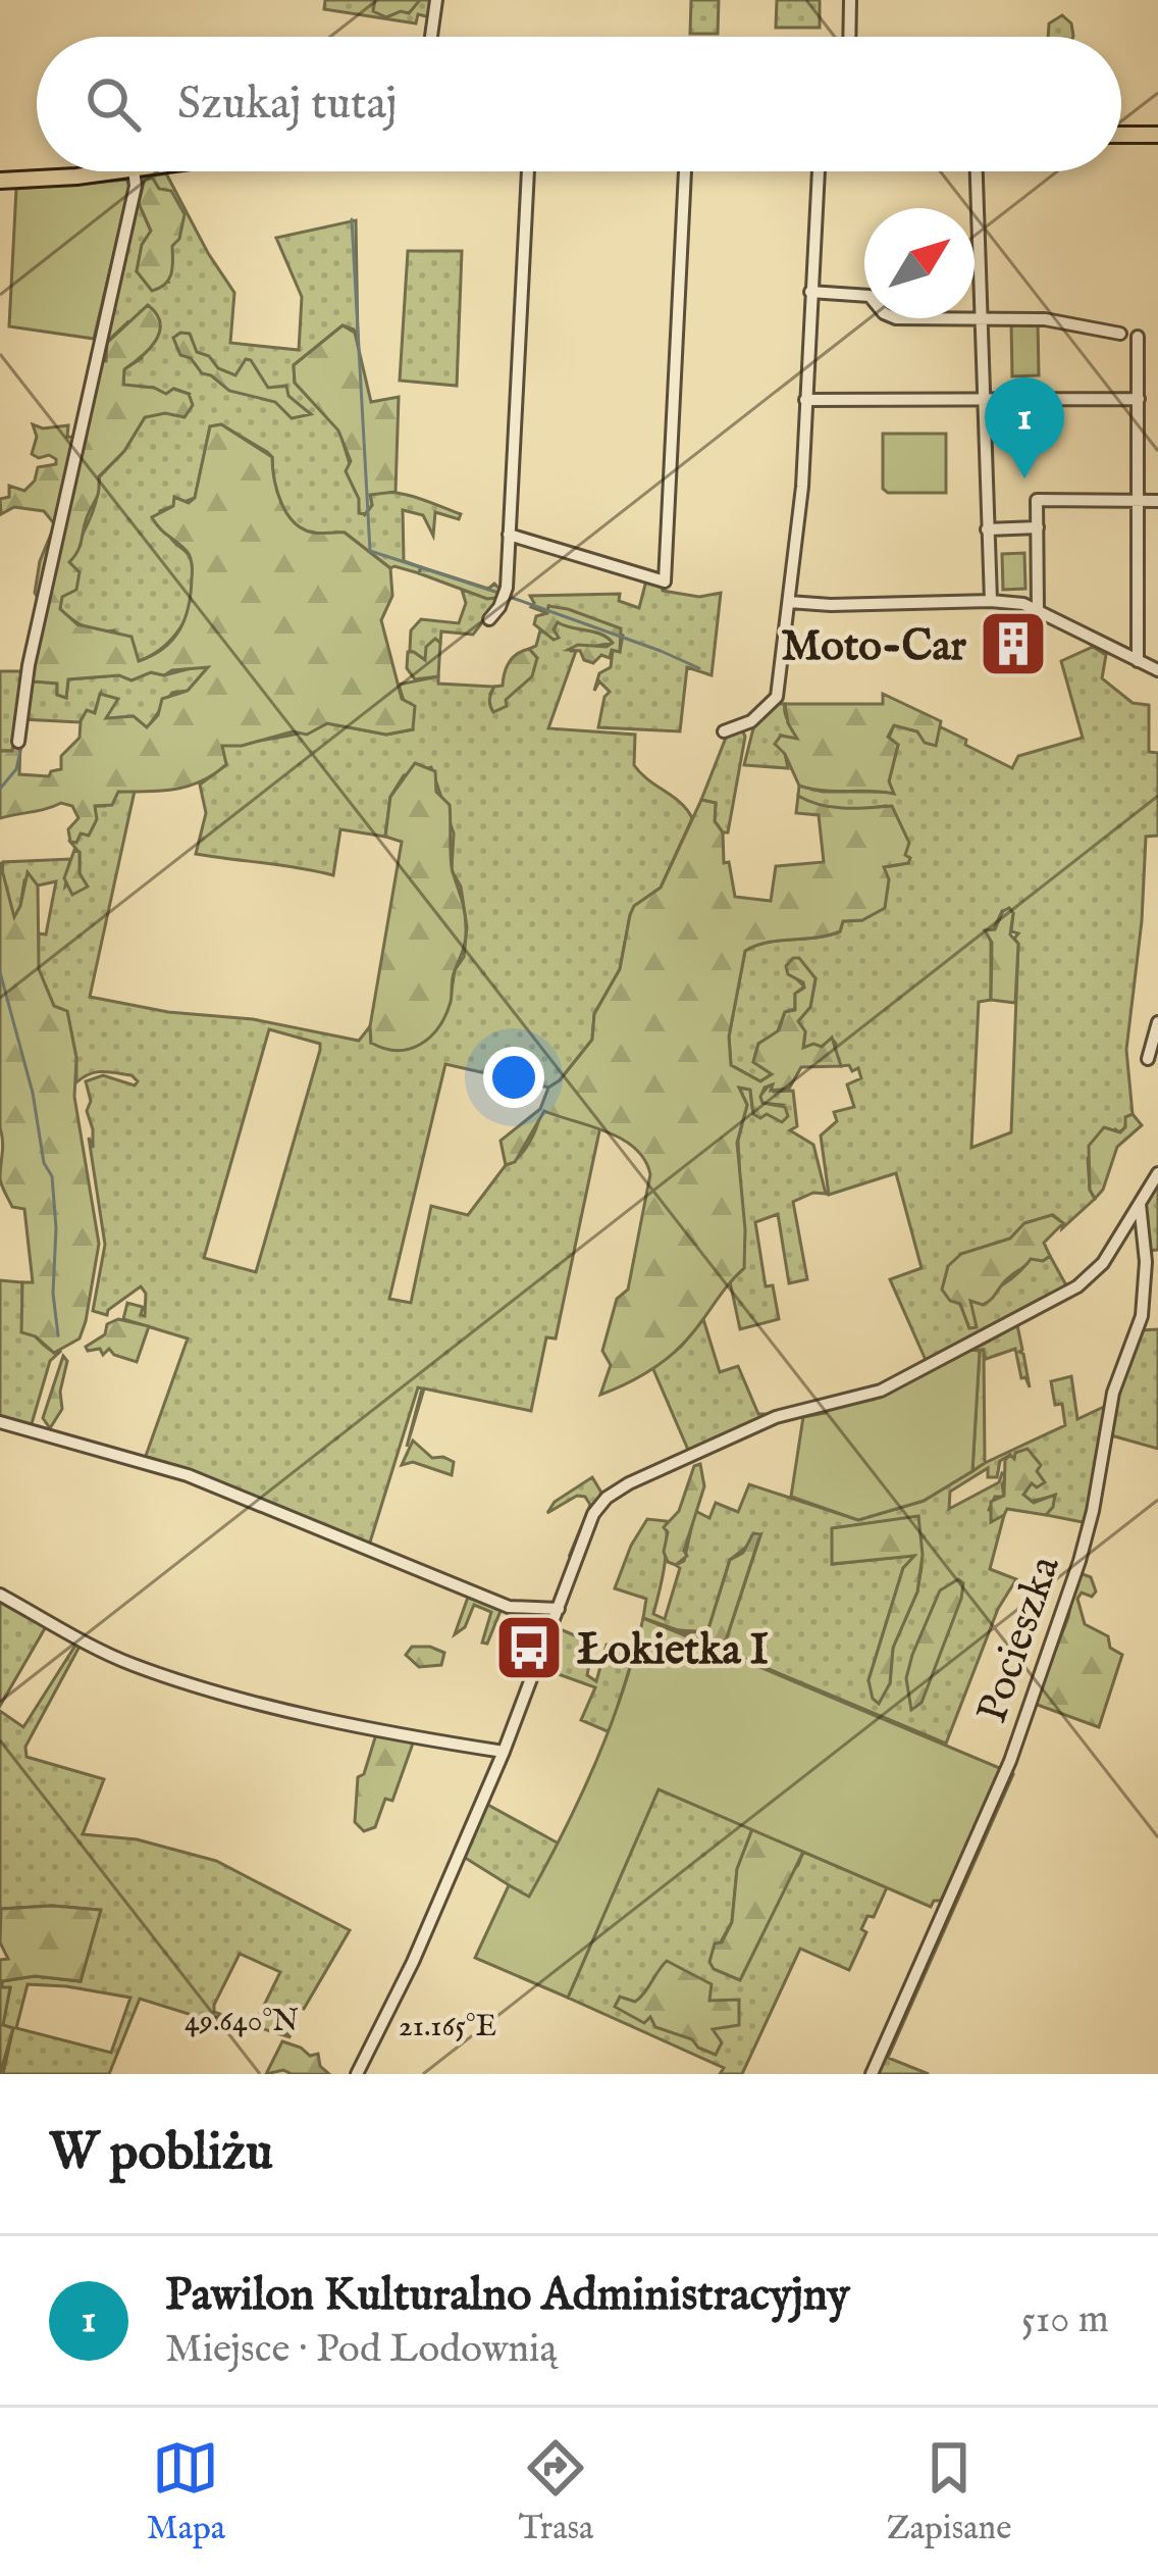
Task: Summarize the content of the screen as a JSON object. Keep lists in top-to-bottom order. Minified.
{"streets":{"street":["Pocieszka"]},"places":{"building":["Moto-Car"],"bus stop":["Łokietka I"]},"north":"top right","page":{"search":"Szukaj tutaj","pins":"1","heading":"W pobliżu","list":[{"mark":"1","name":"Pawilon Kulturalno Administracyjny","note":"Miejsce · Pod Lodownią","value":"510 m"}],"nav":["Mapa","Trasa","Zapisane"]},"coordinates":["49.640°N","21.165°E"]}
